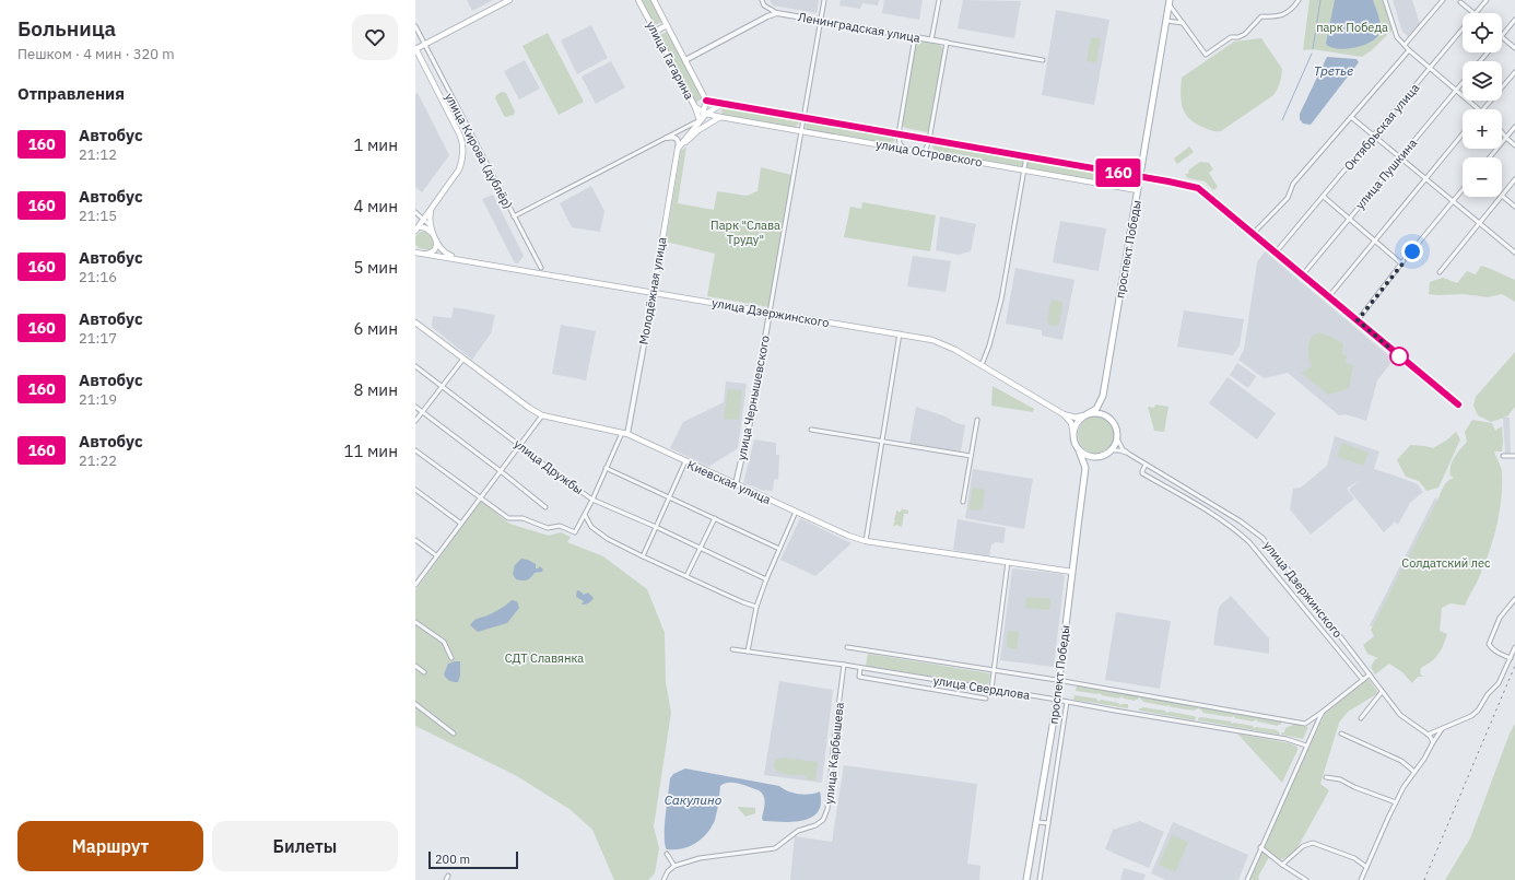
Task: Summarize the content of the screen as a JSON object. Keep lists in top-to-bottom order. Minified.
{"streets":{"main road":["улица Гагарина","улица Островского","проспект Победы","Молодёжная улица","улица Дзержинского","Киевская улица"],"street":["Ленинградская улица","Октябрьская улица","улица Кирова (дублёр)","улица Пушкина","улица Чернышевского","улица Дружбы","улица Свердлова","улица Карбышева"]},"crossings":[["Ленинградская улица","улица Чернышевского"],["улица Гагарина","улица Островского"],["Октябрьская улица","улица Островского"],["улица Кирова (дублёр)","улица Дзержинского"],["улица Островского","улица Пушкина"],["улица Островского","проспект Победы"],["улица Островского","улица Чернышевского"],["проспект Победы","улица Дзержинского"],["проспект Победы","Киевская улица"],["проспект Победы","улица Свердлова"],["Молодёжная улица","улица Дзержинского"],["Молодёжная улица","Киевская улица"],["улица Дзержинского","улица Чернышевского"],["улица Чернышевского","Киевская улица"],["улица Свердлова","улица Карбышева"]],"water":["Третье","Сакулино"],"parks":["парк Победa","Парк \"Слава Труду\"","Солдатский лес","СДТ Славянка"],"lines":["bus line 160"],"scale_bar":"200 m","page":{"heading":[["Больница","Пешком · 4 мин · 320 m"],"Отправления"],"on_map":"160","map_buttons":["+","−"],"list":[{"mark":"160","name":"Автобус","note":"21:12","value":"1 мин"},{"mark":"160","name":"Автобус","note":"21:15","value":"4 мин"},{"mark":"160","name":"Автобус","note":"21:16","value":"5 мин"},{"mark":"160","name":"Автобус","note":"21:17","value":"6 мин"},{"mark":"160","name":"Автобус","note":"21:19","value":"8 мин"},{"mark":"160","name":"Автобус","note":"21:22","value":"11 мин"}],"buttons":["Маршрут","Билеты"],"scale":"200 m"}}
